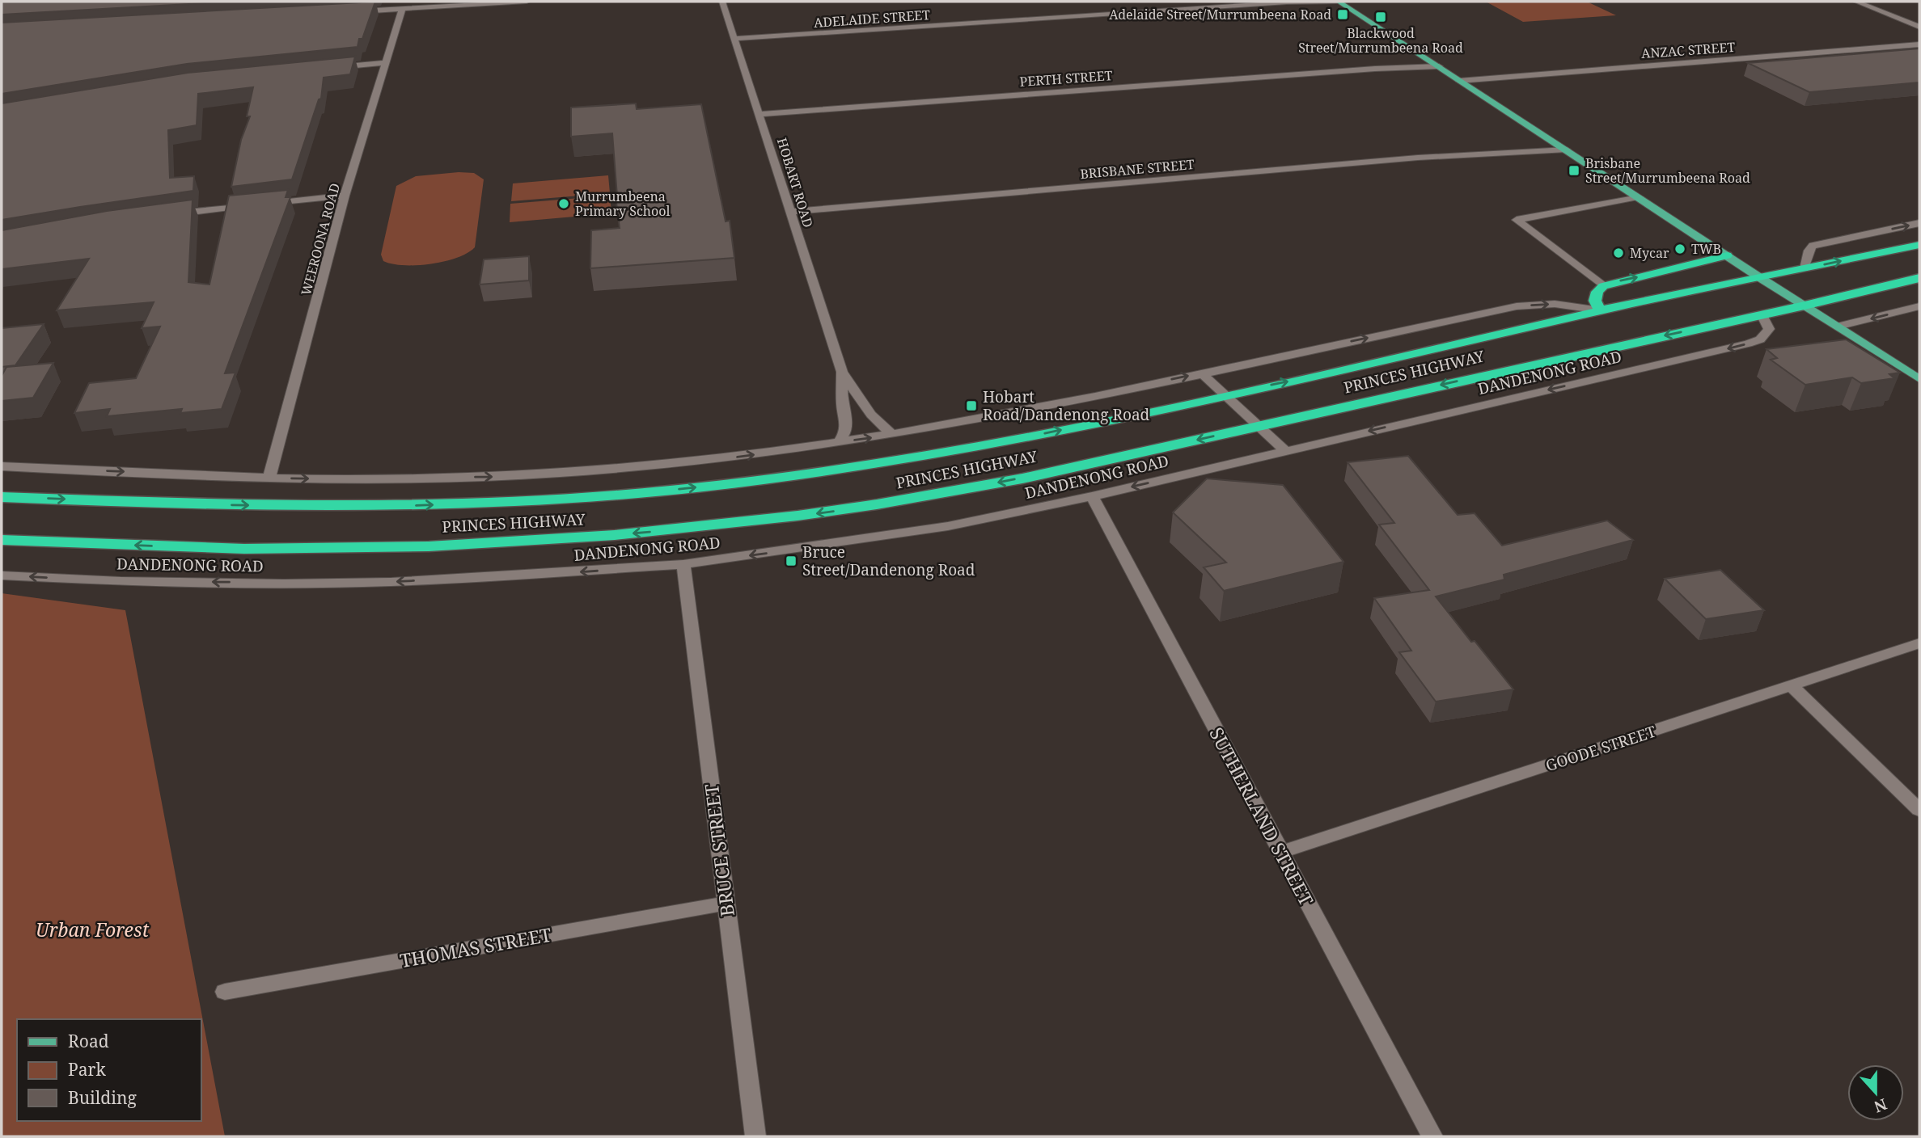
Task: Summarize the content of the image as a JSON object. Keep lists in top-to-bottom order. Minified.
{"streets":{"highway":["PRINCES HIGHWAY"],"street":["ADELAIDE STREET","ANZAC STREET","PERTH STREET","BRISBANE STREET","HOBART ROAD","WEEROONA ROAD","DANDENONG ROAD","GOODE STREET","SUTHERLAND STREET","BRUCE STREET","THOMAS STREET"]},"crossings":[["ADELAIDE STREET","HOBART ROAD"],["PERTH STREET","HOBART ROAD"],["BRISBANE STREET","HOBART ROAD"],["PRINCES HIGHWAY","DANDENONG ROAD"],["DANDENONG ROAD","SUTHERLAND STREET"],["DANDENONG ROAD","BRUCE STREET"],["GOODE STREET","SUTHERLAND STREET"],["BRUCE STREET","THOMAS STREET"]],"parks":["Urban Forest"],"places":{"transit":["Adelaide Street/Murrumbeena Road","Blackwood Street/Murrumbeena Road","Brisbane Street/Murrumbeena Road","Hobart Road/Dandenong Road","Bruce Street/Dandenong Road"],"other":["Murrumbeena Primary School","TWB","Mycar"]},"legend":["Road","Park","Building"],"north":"bottom"}
